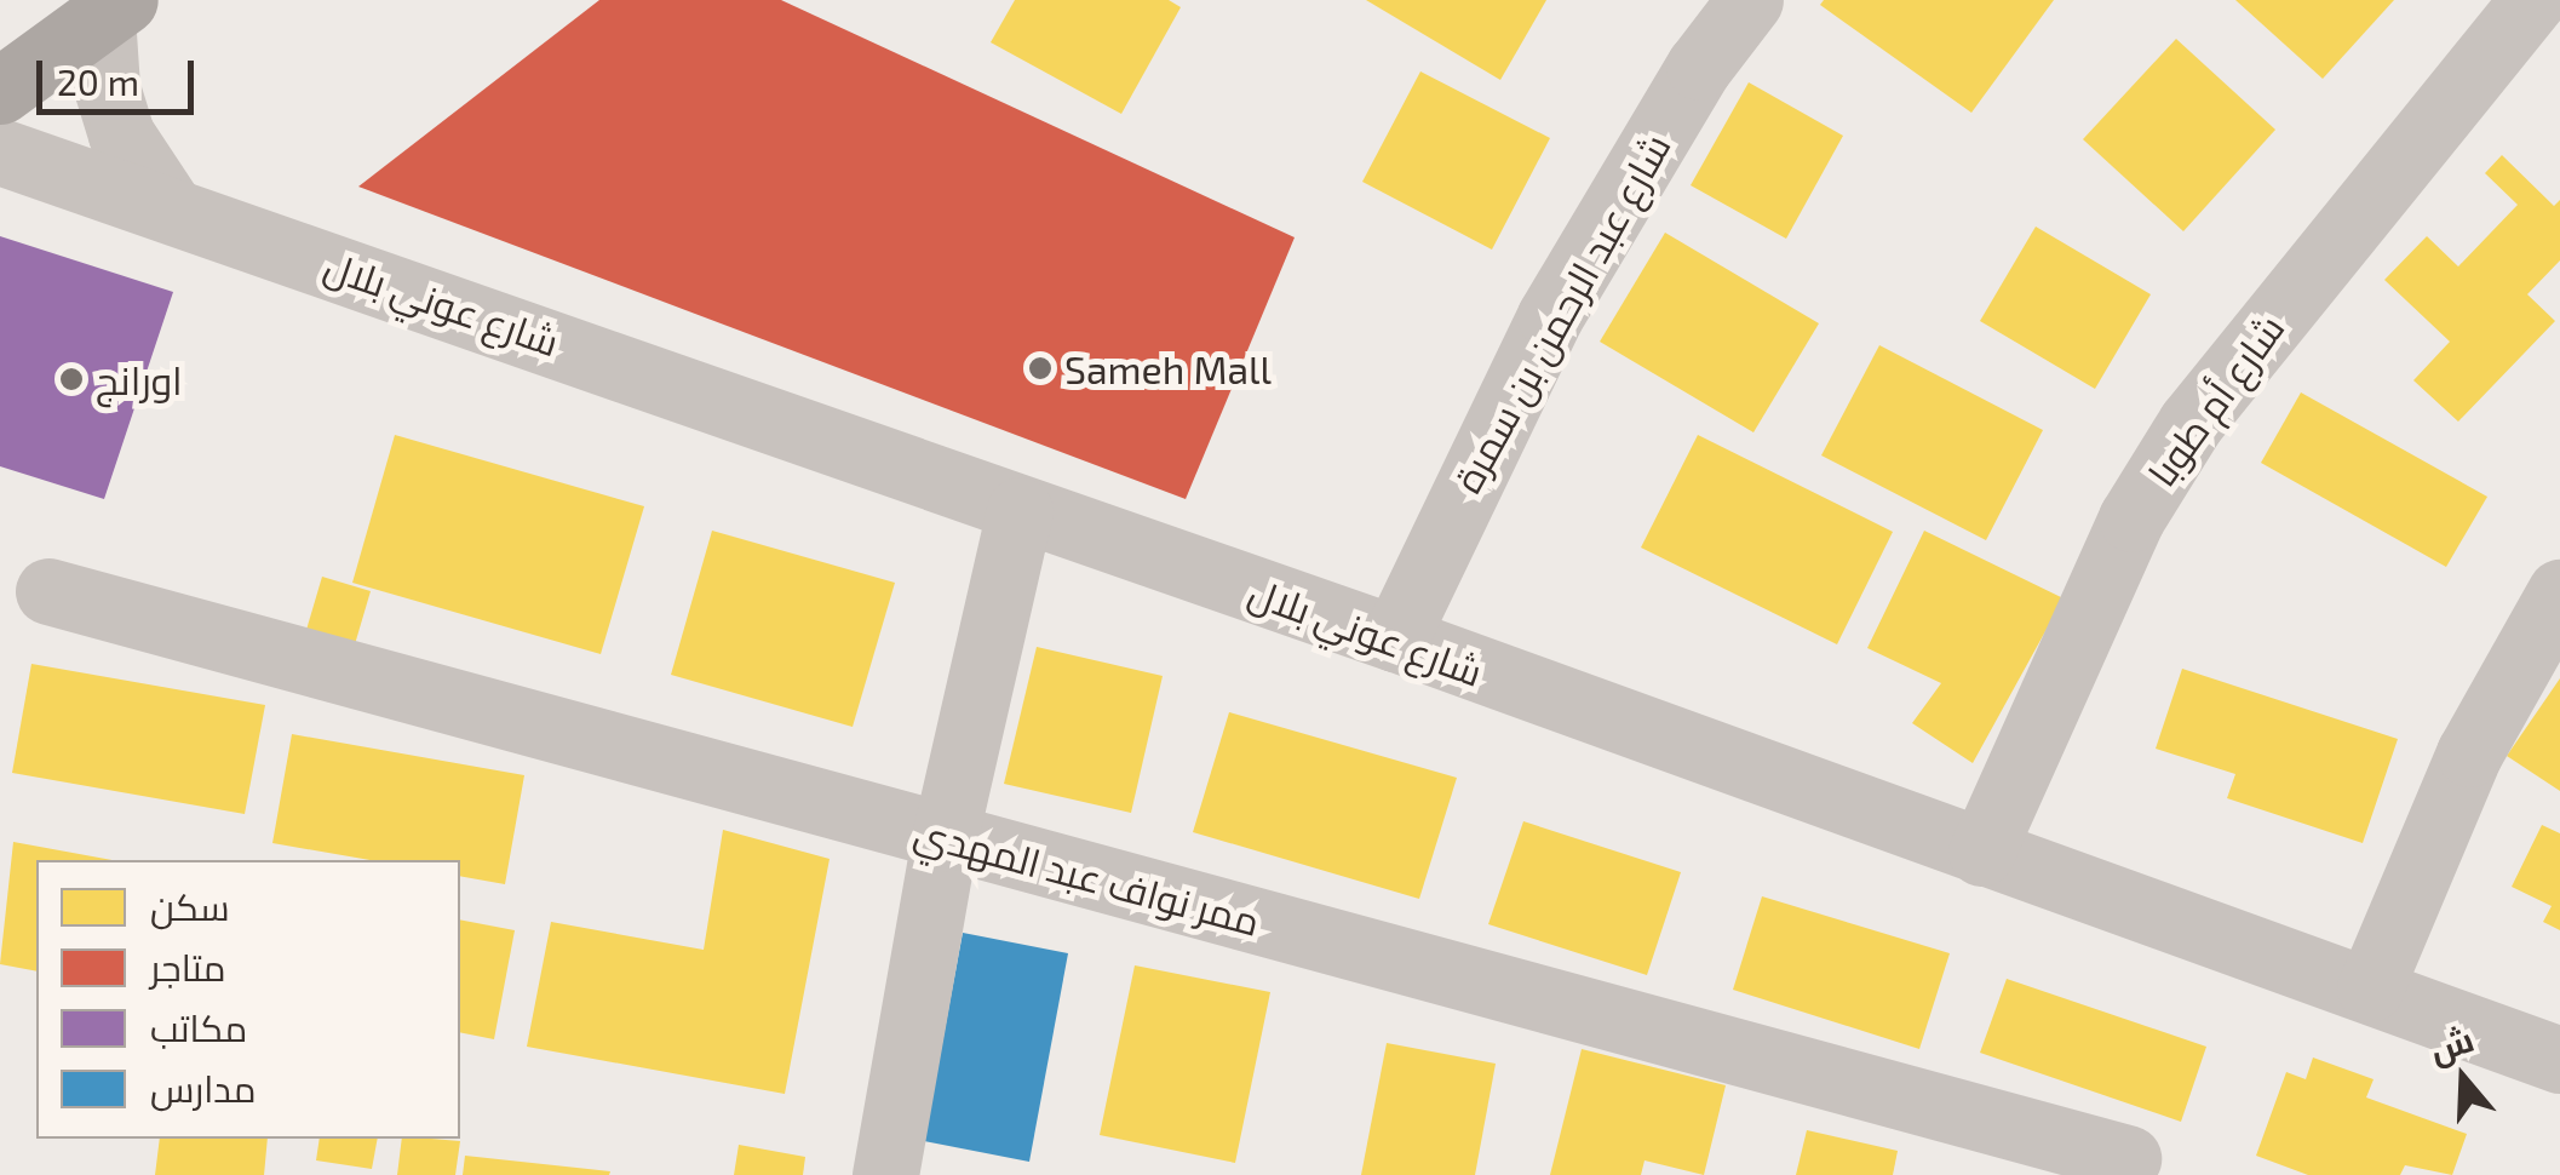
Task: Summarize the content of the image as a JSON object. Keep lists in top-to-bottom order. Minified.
{"streets":{"street":["شارع عوني بلال","شارع عبد الرحمن بن سمرة","شارع أم طوبا","ممر نواف عبد المهدي"]},"crossings":[["شارع عوني بلال","شارع عبد الرحمن بن سمرة"],["شارع عوني بلال","شارع أم طوبا"]],"places":["Sameh Mall","اورانج"],"legend":["سكن","متاجر","مكاتب","مدارس"],"scale_bar":"20 m","north":"top"}
